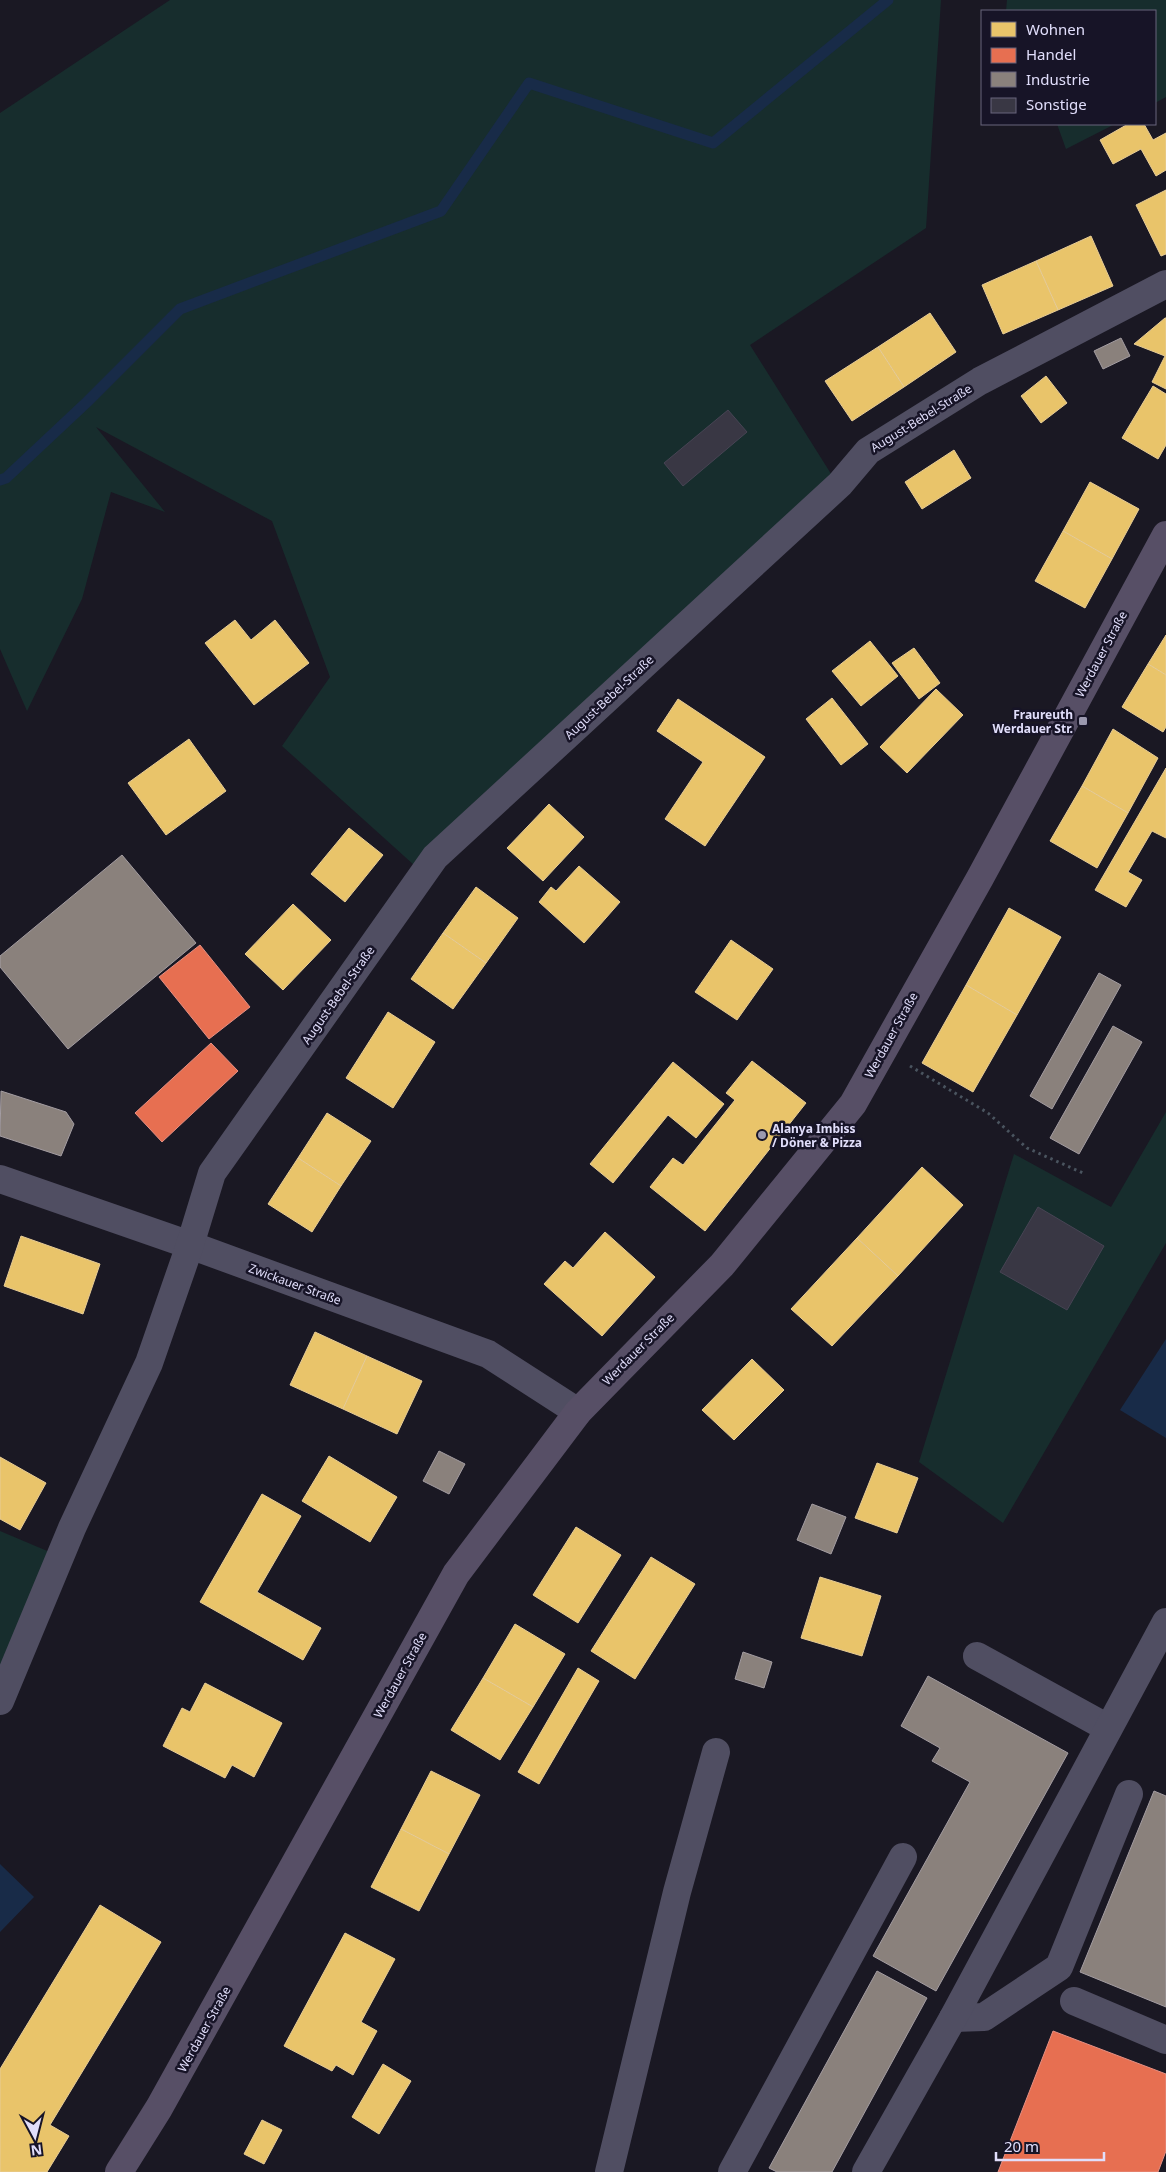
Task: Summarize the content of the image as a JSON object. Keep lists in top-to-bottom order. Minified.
{"streets":{"main road":["Werdauer Straße"],"street":["August-Bebel-Straße","Zwickauer Straße"]},"crossings":[["August-Bebel-Straße","Zwickauer Straße"],["Werdauer Straße","Zwickauer Straße"]],"places":{"transit":["Fraureuth Werdauer Str."],"other":["Alanya Imbiss / Döner & Pizza"]},"legend":["Wohnen","Handel","Industrie","Sonstige"],"scale_bar":"20 m","north":"bottom"}
